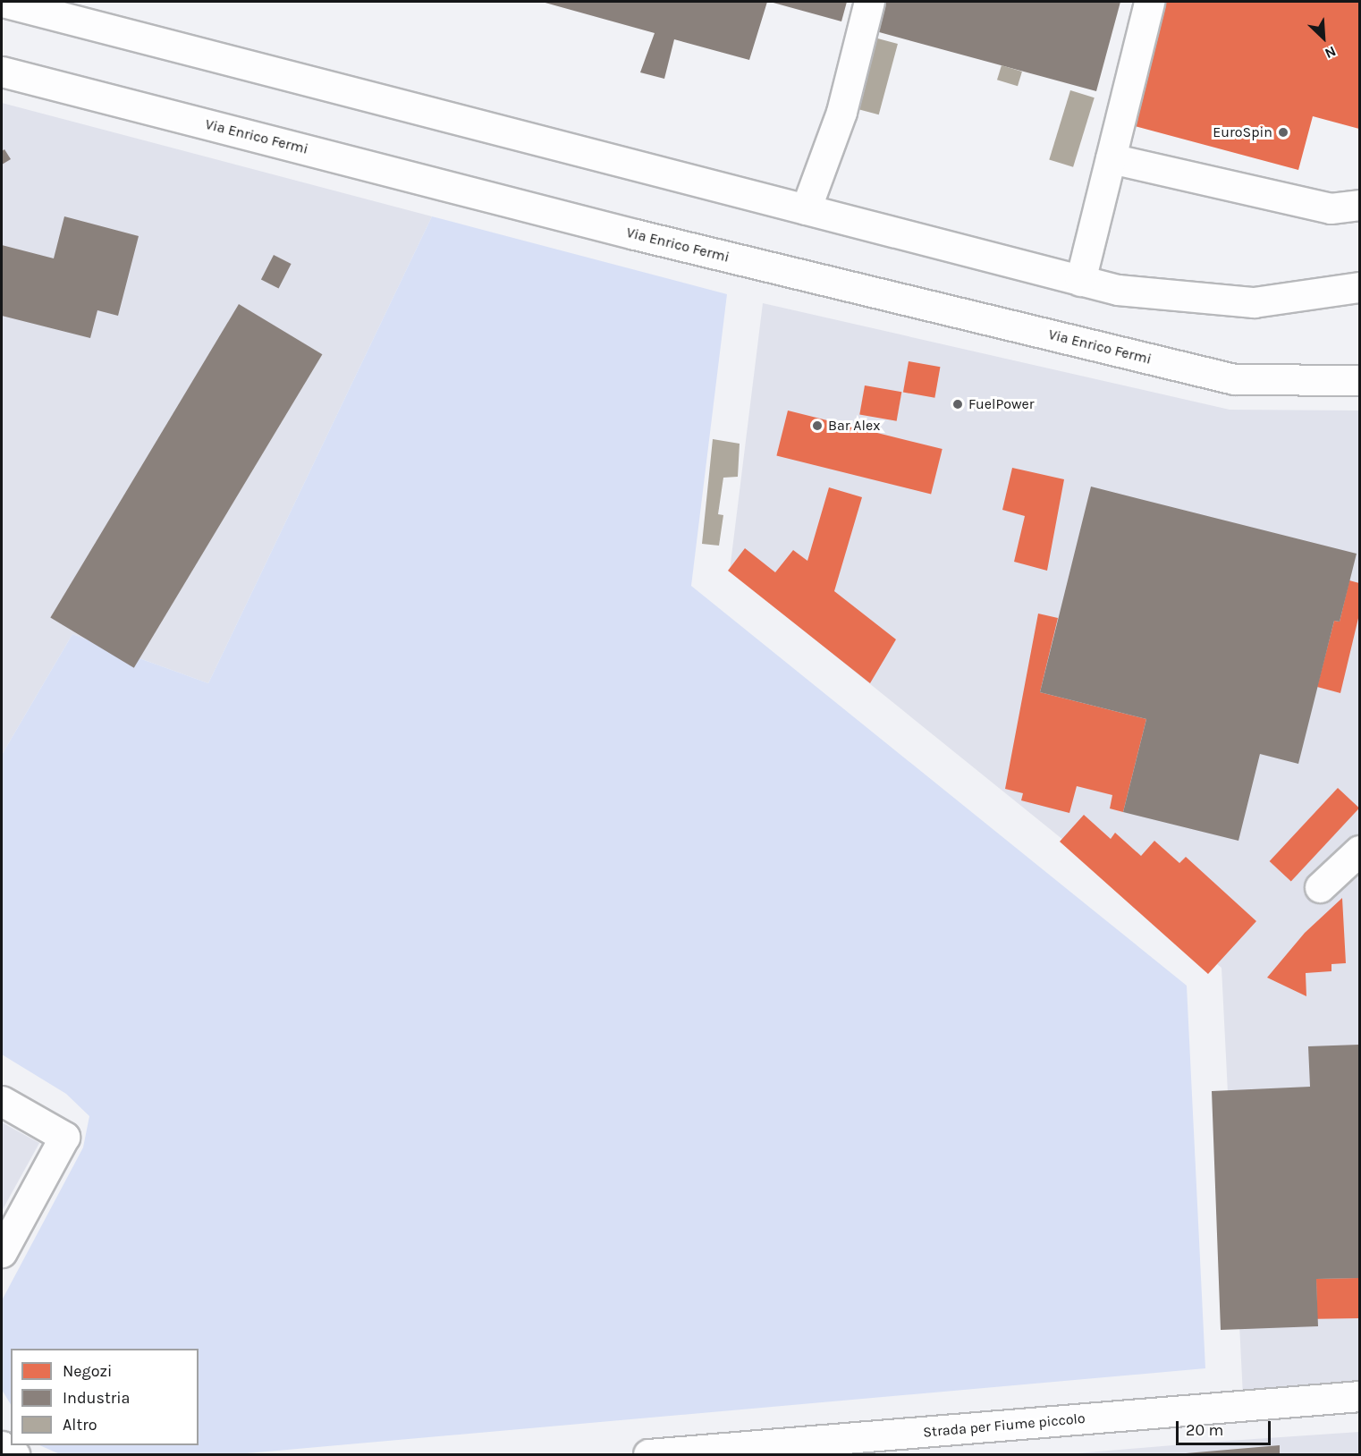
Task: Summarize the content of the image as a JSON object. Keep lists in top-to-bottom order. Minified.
{"streets":{"street":["Via Enrico Fermi","Strada per Fiume piccolo"]},"places":["EuroSpin","FuelPower","Bar Alex"],"legend":["Negozi","Industria","Altro"],"scale_bar":"20 m","north":"bottom right"}
